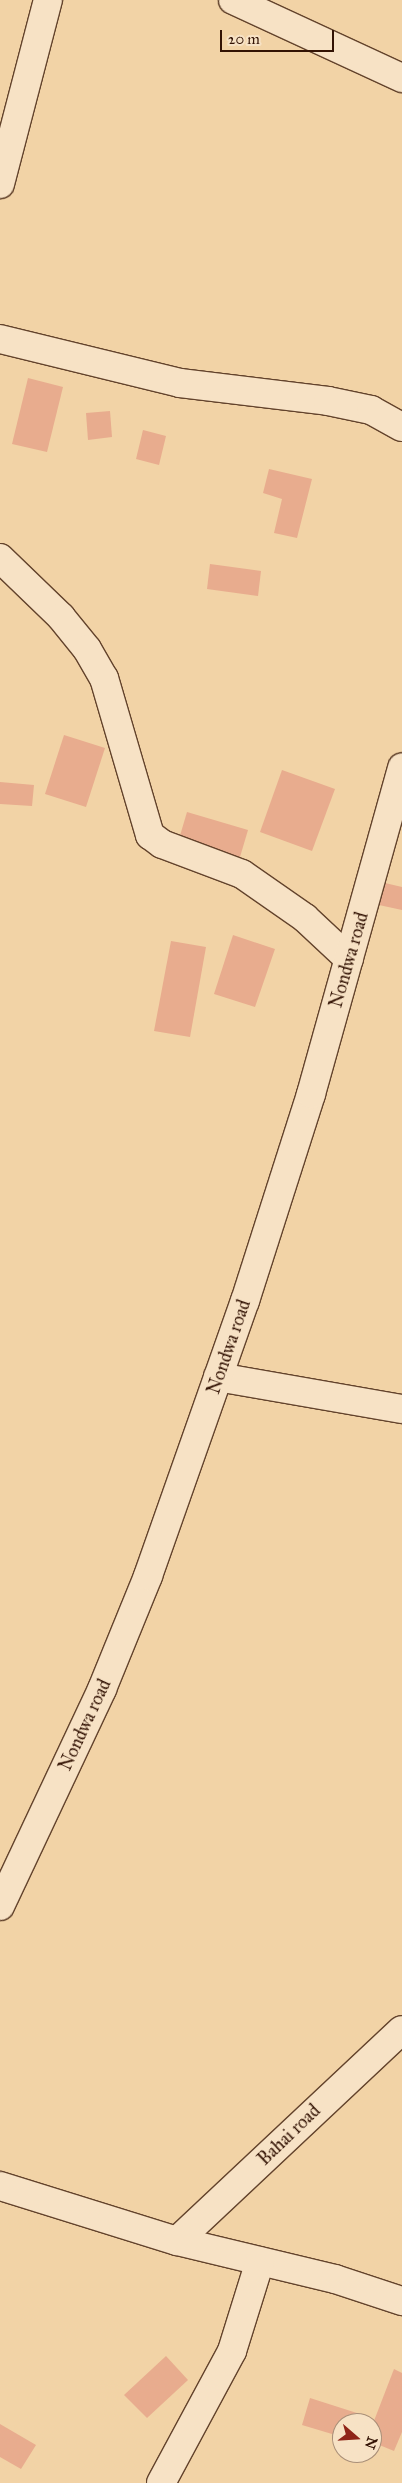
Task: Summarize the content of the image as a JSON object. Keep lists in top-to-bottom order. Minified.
{"streets":{"street":["Nondwa road","Bahai road"]},"scale_bar":"20 m","north":"right"}
